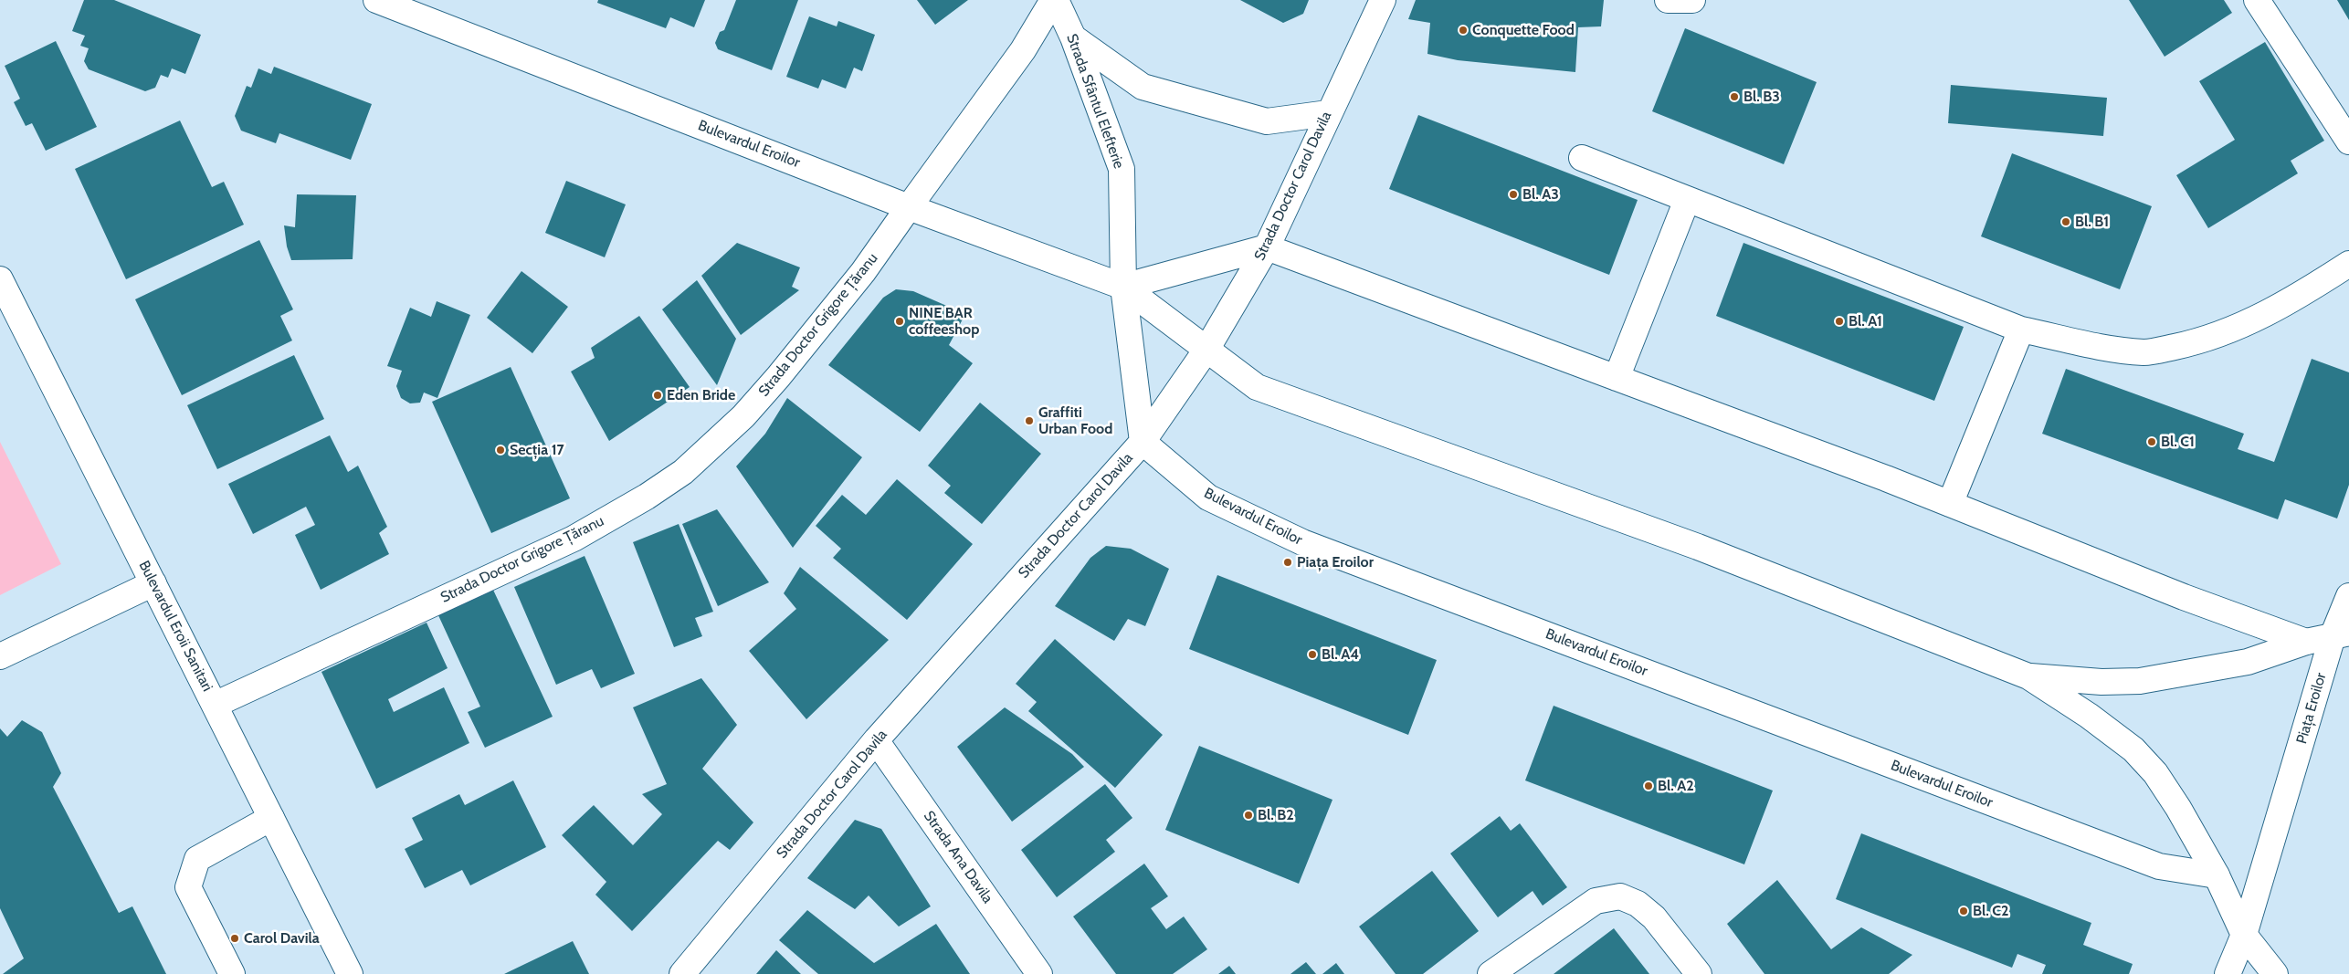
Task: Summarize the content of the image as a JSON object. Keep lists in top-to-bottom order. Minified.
{"streets":{"street":["Strada Sfântul Elefterie","Bulevardul Eroilor","Strada Doctor Carol Davila","Strada Doctor Grigore Țăranu","Bulevardul Eroii Sanitari","Piața Eroilor","Strada Ana Davila"]},"crossings":[["Strada Sfântul Elefterie","Bulevardul Eroilor"],["Strada Sfântul Elefterie","Strada Doctor Grigore Țăranu"],["Bulevardul Eroilor","Strada Doctor Carol Davila"],["Bulevardul Eroilor","Strada Doctor Grigore Țăranu"],["Strada Doctor Carol Davila","Strada Ana Davila"],["Strada Doctor Grigore Țăranu","Bulevardul Eroii Sanitari"]],"places":["Conquette Food","Bl. B3","Bl. A3","Bl. B1","NINE BAR coffeeshop","Bl. A1","Eden Bride","Graffiti Urban Food","Bl. C1","Secția 17","Piața Eroilor","Bl. A4","Bl. A2","Bl. B2","Bl. C2","Carol Davila"]}
